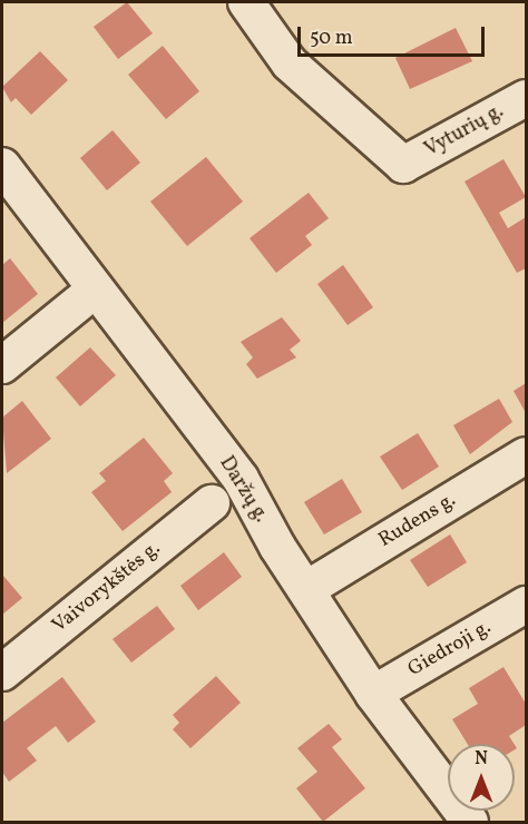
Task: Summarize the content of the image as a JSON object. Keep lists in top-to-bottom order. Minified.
{"streets":{"street":["Vyturių g.","Daržų g.","Rudens g.","Vaivorykštės g.","Giedroji g."]},"crossings":[["Daržų g.","Rudens g."],["Daržų g.","Giedroji g."]],"scale_bar":"50 m","north":"top"}
